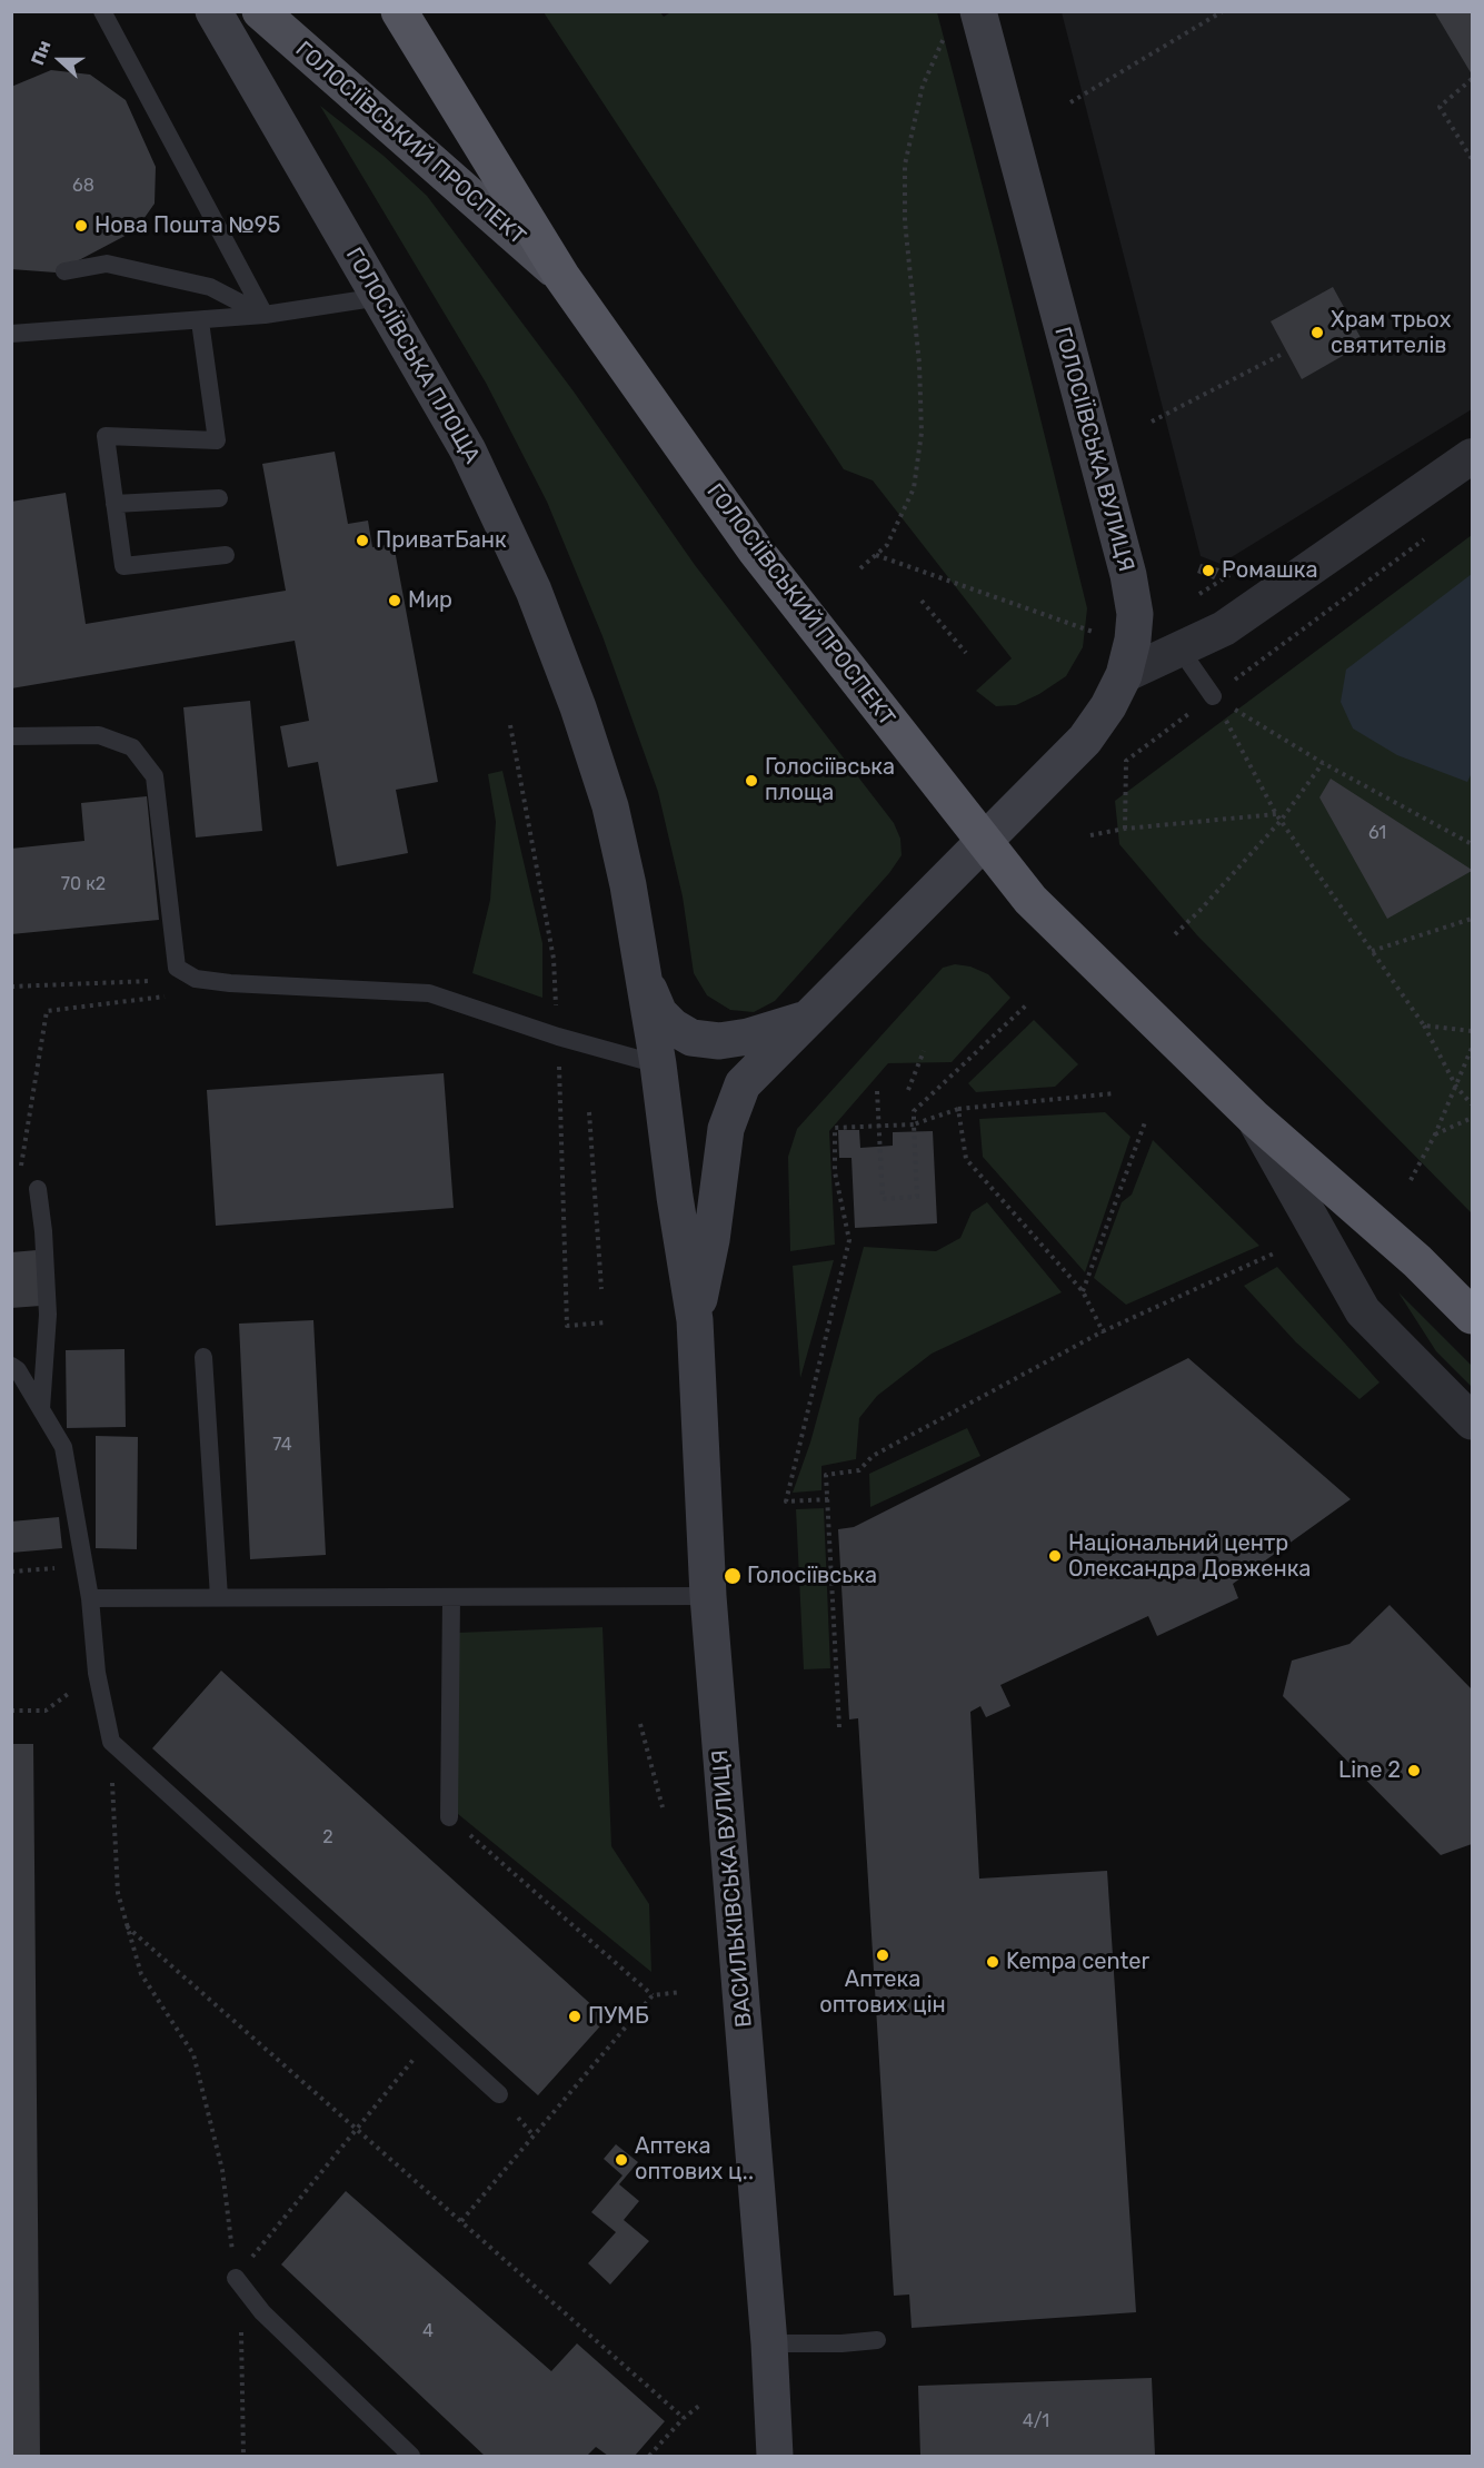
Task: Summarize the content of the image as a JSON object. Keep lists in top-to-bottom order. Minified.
{"streets":{"highway":["ГОЛОСІЇВСЬКИЙ ПРОСПЕКТ"],"main road":["ГОЛОСІЇВСЬКА ПЛОЩА","ГОЛОСІЇВСЬКА ВУЛИЦЯ","ВАСИЛЬКІВСЬКА ВУЛИЦЯ"]},"crossings":[["ГОЛОСІЇВСЬКИЙ ПРОСПЕКТ","ГОЛОСІЇВСЬКА ВУЛИЦЯ"],["ГОЛОСІЇВСЬКА ПЛОЩА","ВАСИЛЬКІВСЬКА ВУЛИЦЯ"]],"places":["Нова Пошта №95","Храм трьох святителів","ПриватБанк","Ромашка","Мир","Голосіївська площа","Національний центр Олександра Довженка","Голосіївська","Line 2","Аптека оптових цін","Kempa center","ПУМБ","Аптека оптових ц‥"],"house_numbers":["68","61","70 к2","74","2","4","4/1"],"north":"left"}
